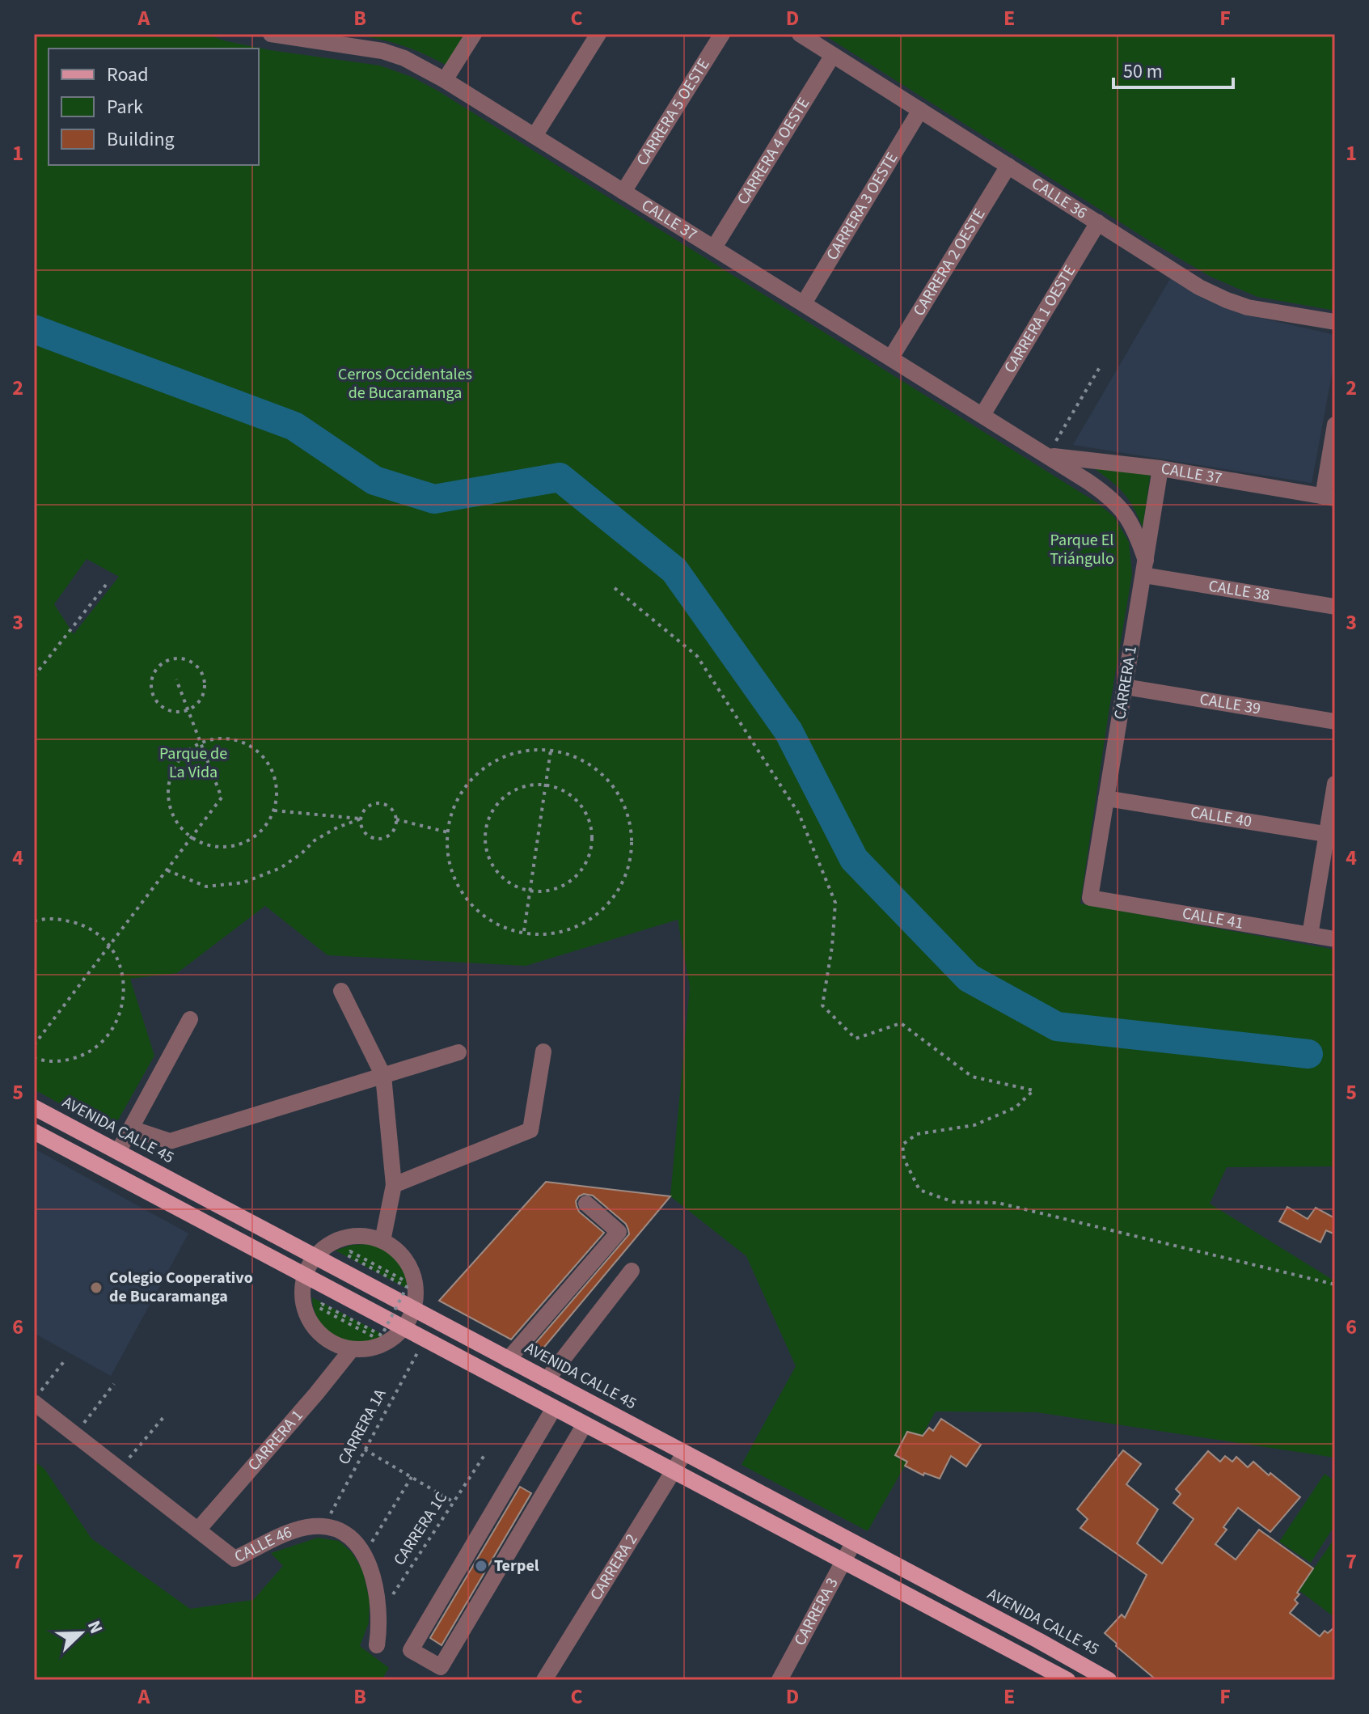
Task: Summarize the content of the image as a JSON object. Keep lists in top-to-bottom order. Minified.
{"streets":{"main road":["AVENIDA CALLE 45"],"street":["CARRERA 5 OESTE","CARRERA 4 OESTE","CALLE 36","CARRERA 3 OESTE","CALLE 37","CARRERA 2 OESTE","CARRERA 1 OESTE","CALLE 38","CARRERA 1","CALLE 39","CALLE 40","CALLE 41","CALLE 46","CARRERA 2","CARRERA 3"],"path":["CARRERA 1A","CARRERA 1C"]},"crossings":[["CARRERA 5 OESTE","CALLE 37"],["CARRERA 4 OESTE","CALLE 36"],["CARRERA 4 OESTE","CALLE 37"],["CALLE 36","CARRERA 3 OESTE"],["CALLE 36","CARRERA 2 OESTE"],["CALLE 36","CARRERA 1 OESTE"],["CARRERA 3 OESTE","CALLE 37"],["CALLE 37","CARRERA 2 OESTE"],["CALLE 37","CARRERA 1 OESTE"],["CALLE 37","CALLE 38"],["CALLE 37","CARRERA 1"],["CALLE 38","CARRERA 1"],["CARRERA 1","CALLE 39"],["CARRERA 1","CALLE 40"],["CARRERA 1","CALLE 41"],["CARRERA 1","CALLE 46"],["AVENIDA CALLE 45","CARRERA 2"],["AVENIDA CALLE 45","CARRERA 3"],["CARRERA 1A","CALLE 46"]],"parks":["Cerros Occidentales de Bucaramanga","Parque El Triángulo","Parque de La Vida"],"places":["Colegio Cooperativo de Bucaramanga","Terpel"],"legend":["Road","Park","Building"],"scale_bar":"50 m","north":"top right","grid":{"columns":["A","B","C","D","E","F"],"rows":["1","2","3","4","5","6","7"]}}
